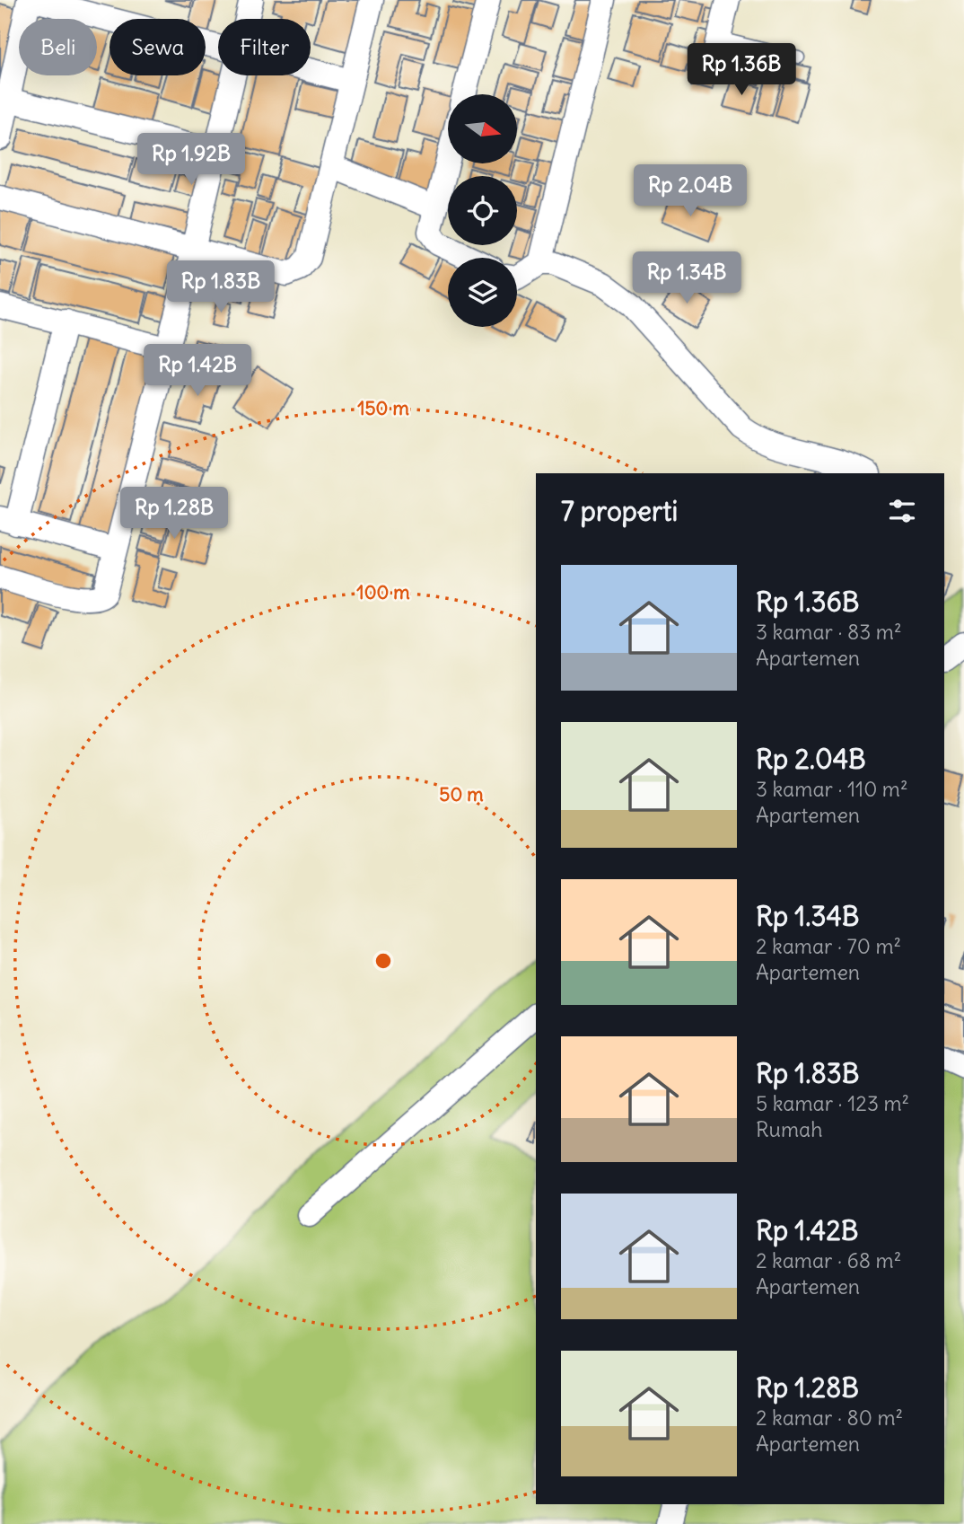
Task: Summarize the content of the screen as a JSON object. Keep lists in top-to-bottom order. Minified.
{"north":"right","page":{"chip":["Beli","Sewa","Filter"],"price":["Rp 1.36B","Rp 1.92B","Rp 2.04B","Rp 1.34B","Rp 1.83B","Rp 1.42B","Rp 1.28B"],"heading":"7 properti","list":[{"name":"Rp 1.36B","note":"3 kamar · 83 m² · Apartemen"},{"name":"Rp 2.04B","note":"3 kamar · 110 m² · Apartemen"},{"name":"Rp 1.34B","note":"2 kamar · 70 m² · Apartemen"},{"name":"Rp 1.83B","note":"5 kamar · 123 m² · Rumah"},{"name":"Rp 1.42B","note":"2 kamar · 68 m² · Apartemen"},{"name":"Rp 1.28B","note":"2 kamar · 80 m² · Apartemen"}]},"rings":["150 m","100 m","50 m"]}
